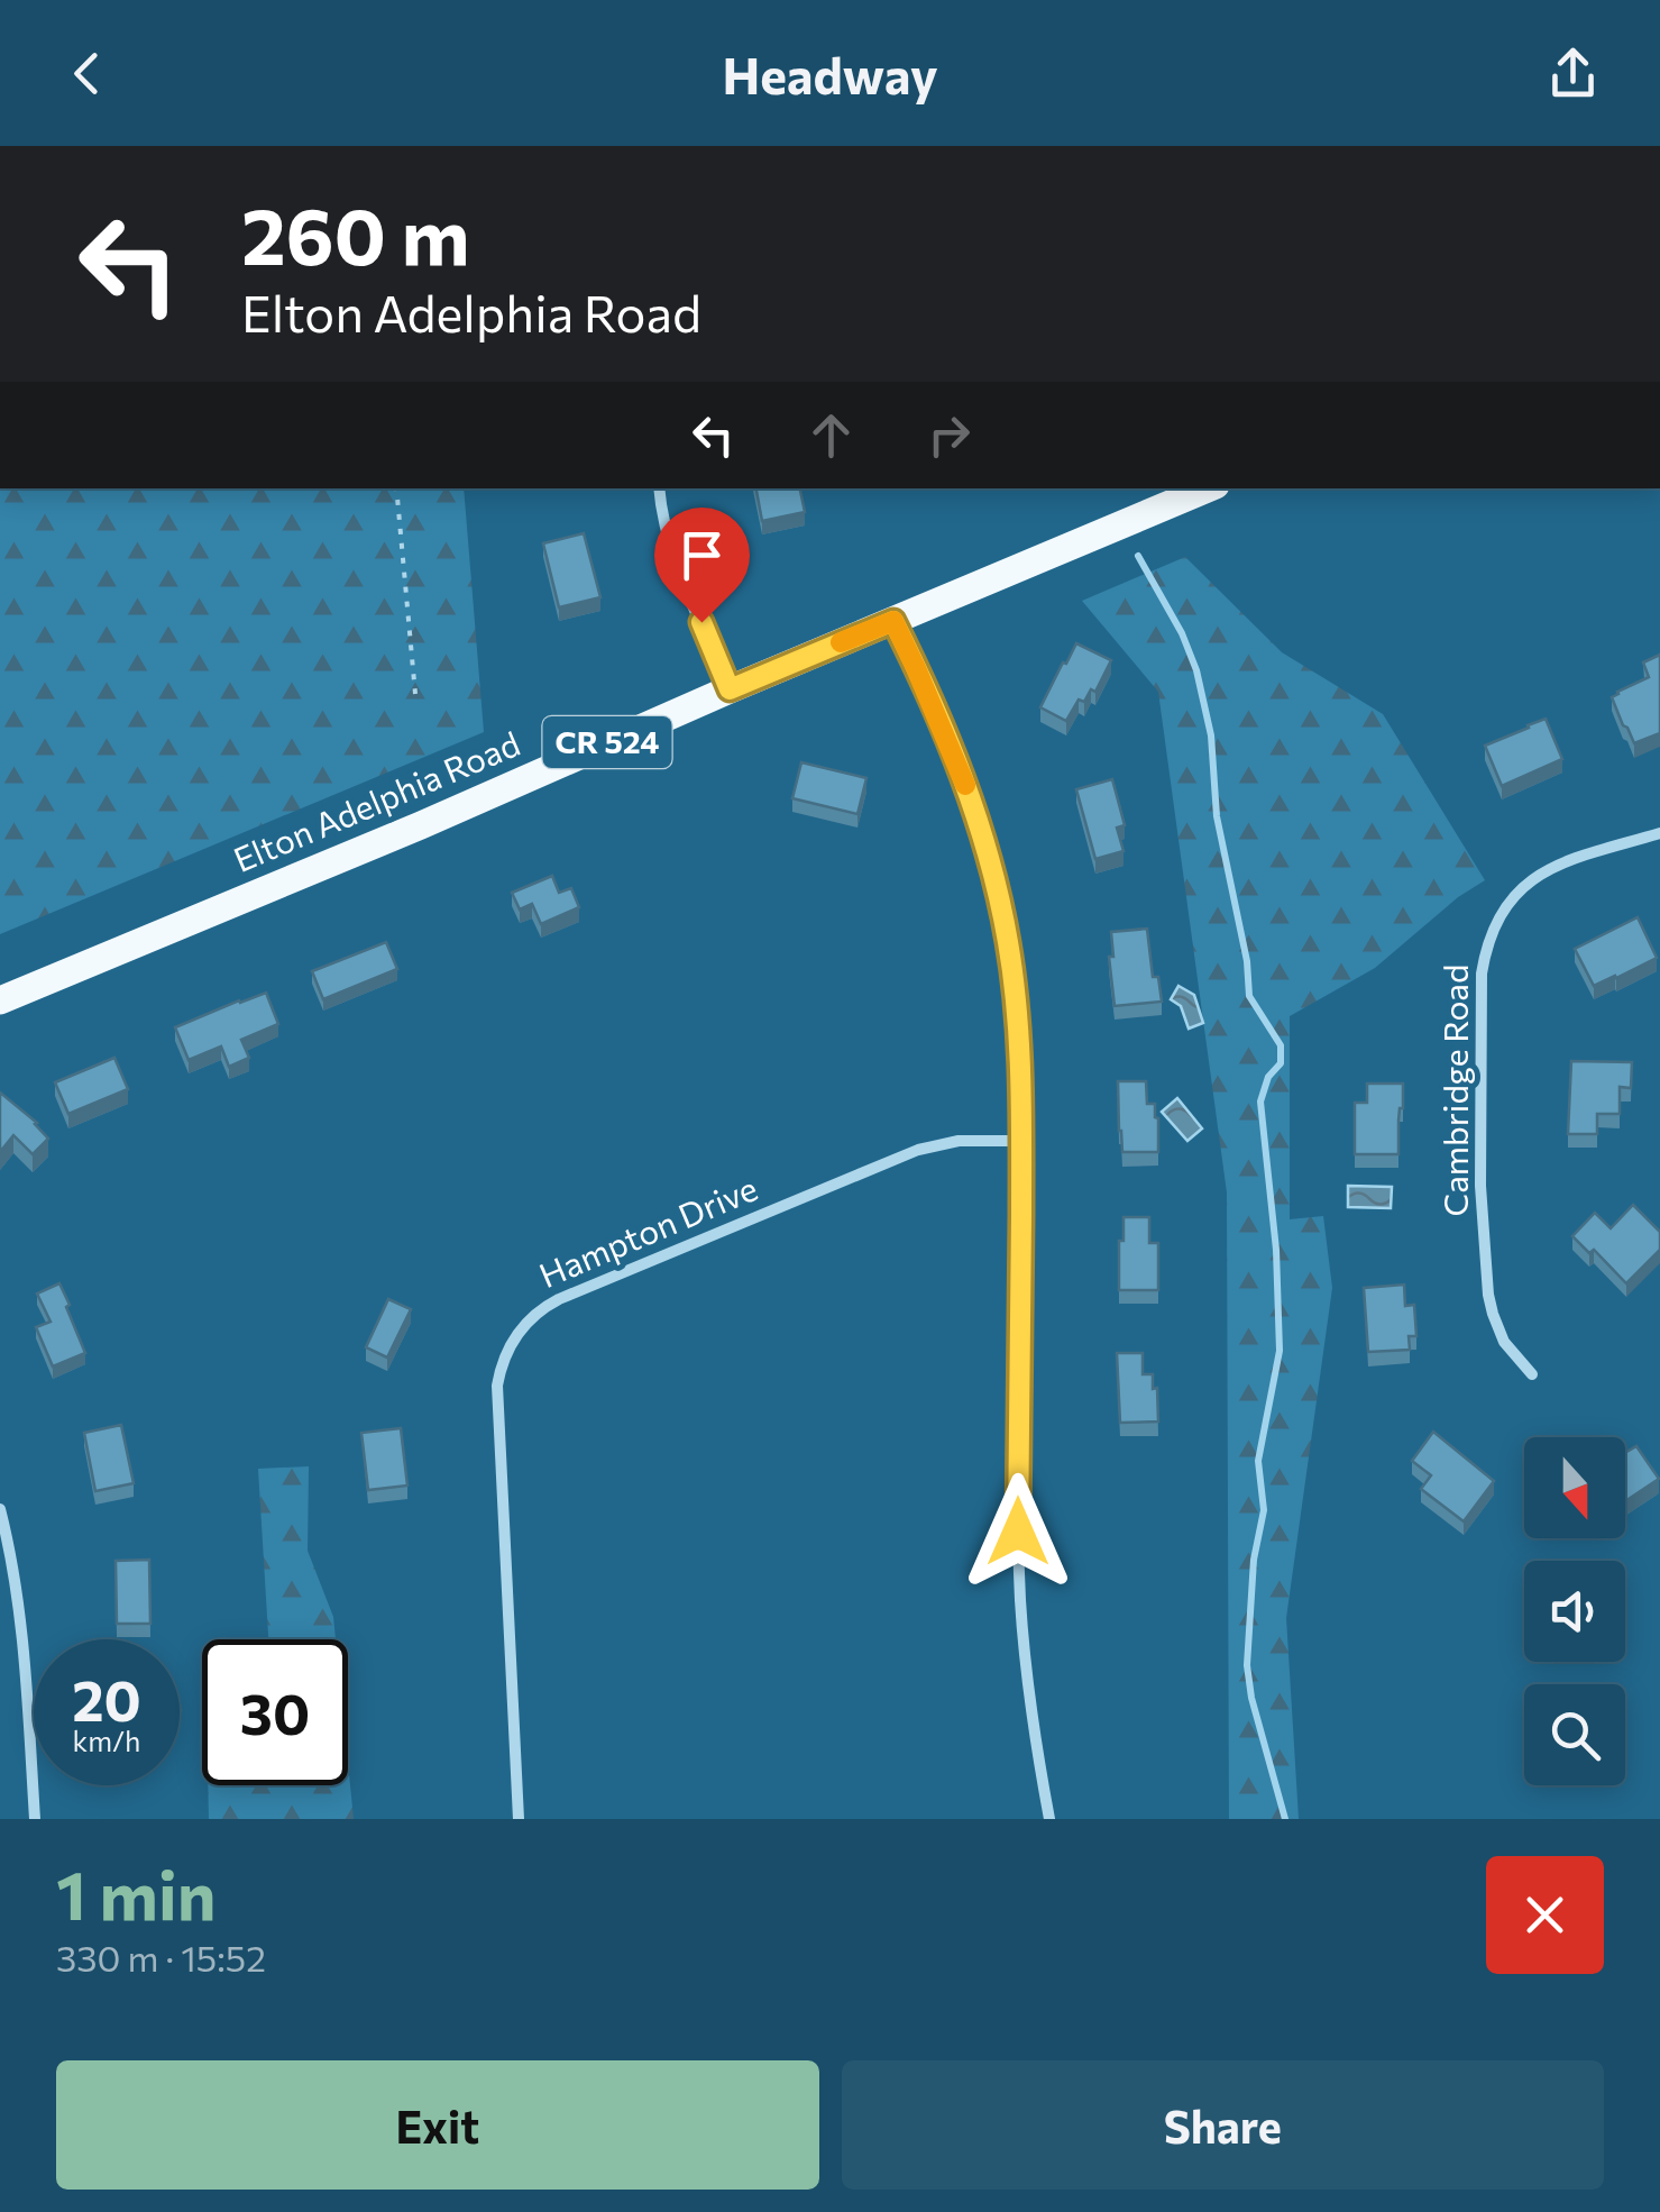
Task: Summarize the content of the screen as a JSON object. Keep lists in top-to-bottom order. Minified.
{"streets":{"main road":["CR 524","Elton Adelphia Road"],"street":["Cambridge Road","Hampton Drive"]},"north":"bottom","page":{"header":"Headway","turn":["260 m","Elton Adelphia Road"],"speed":"20 km/h","limit":"30","heading":["1 min","330 m · 15:52"],"buttons":["Exit","Share"]}}
